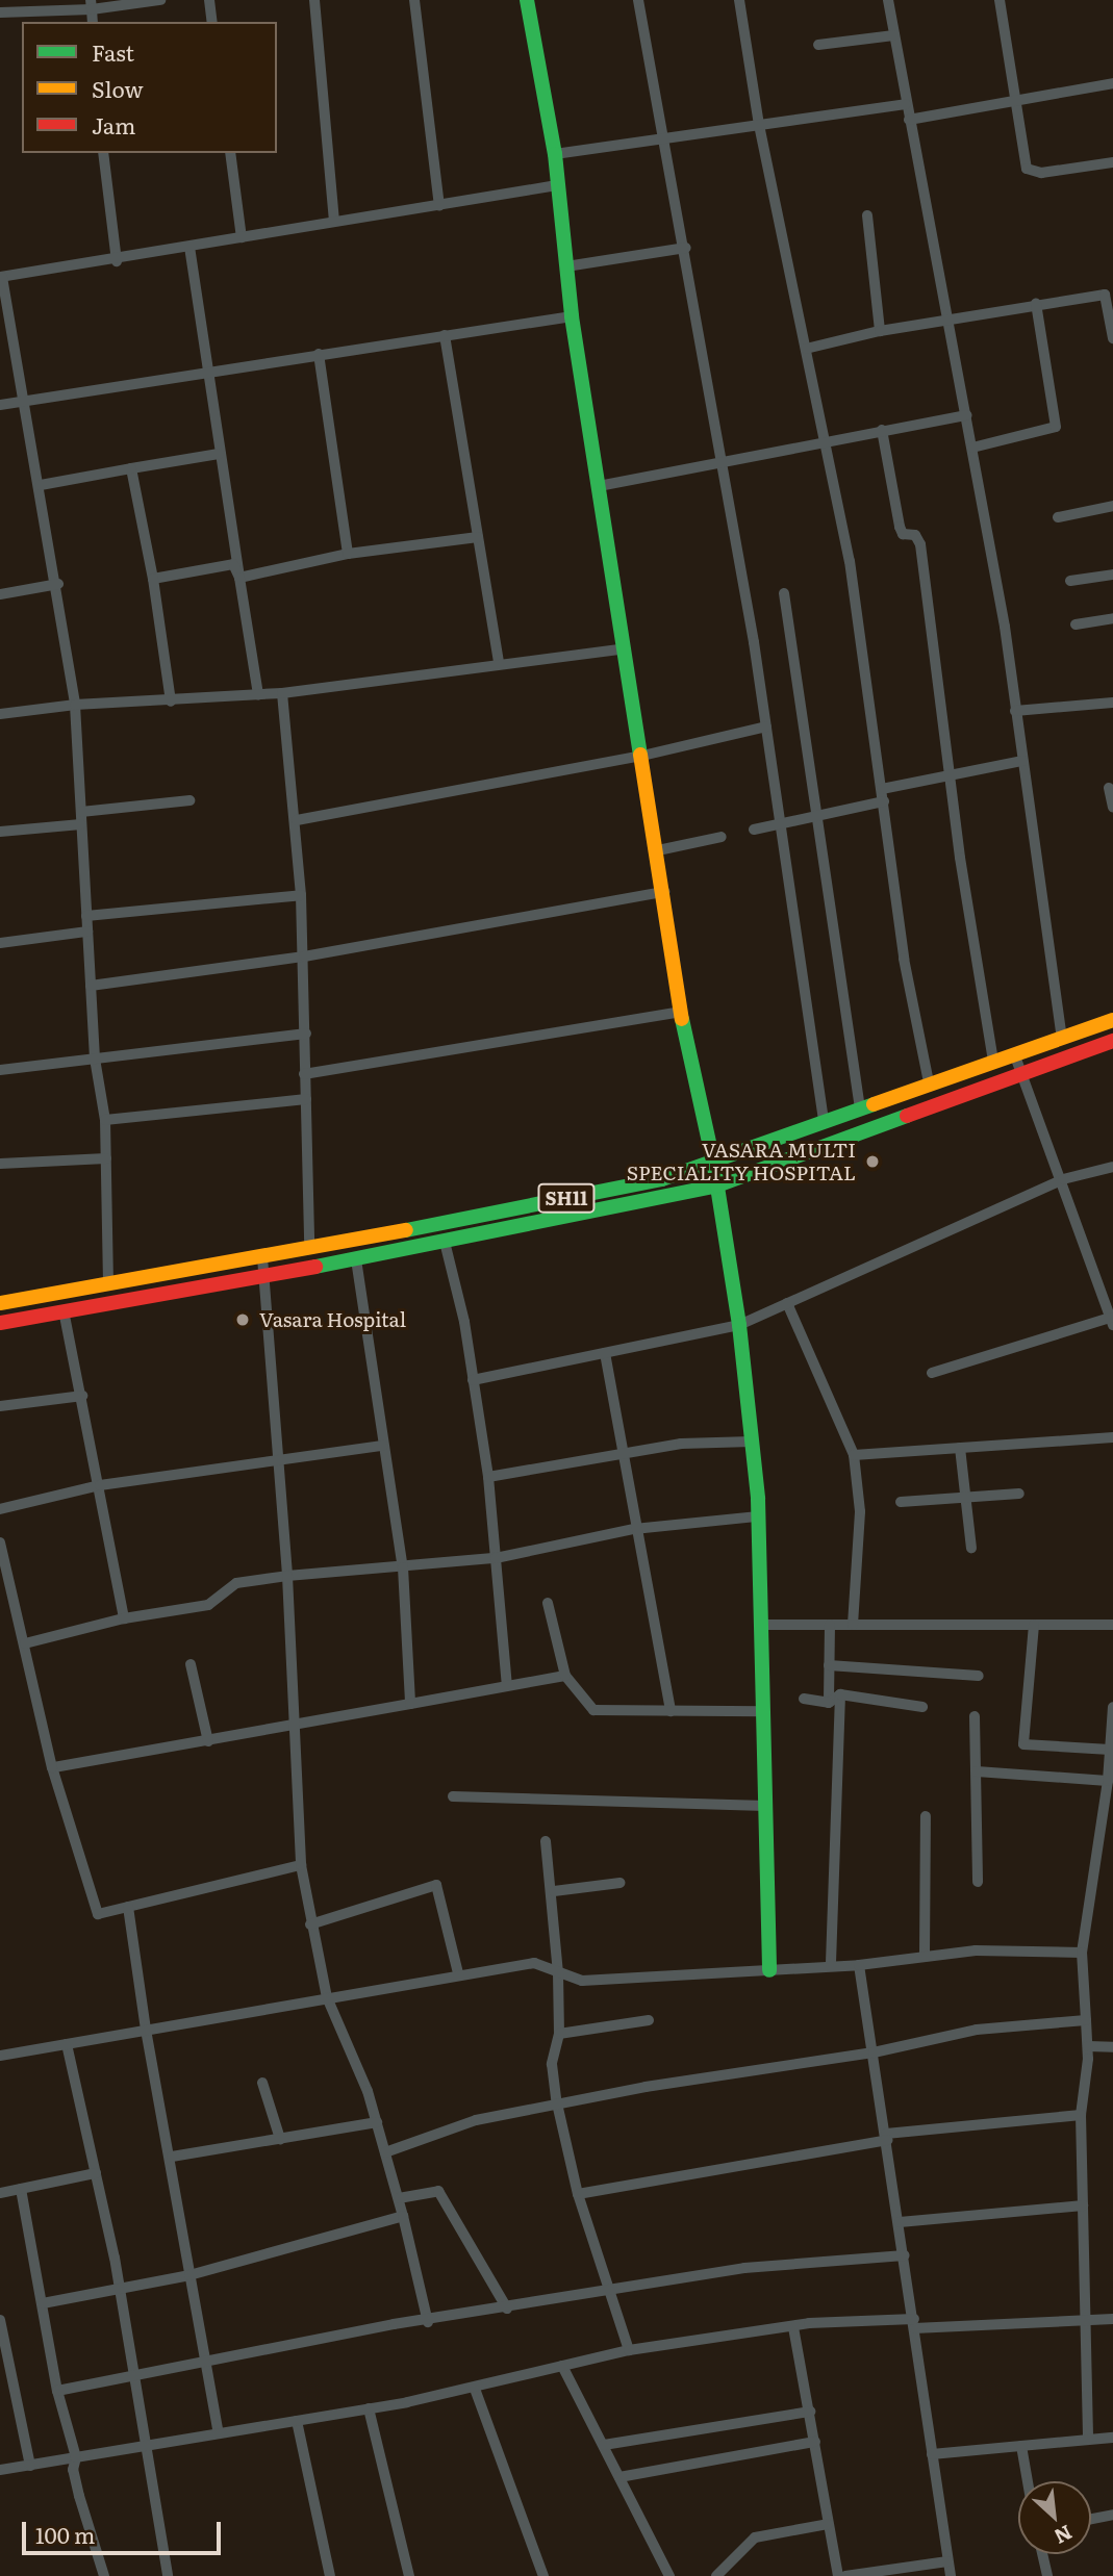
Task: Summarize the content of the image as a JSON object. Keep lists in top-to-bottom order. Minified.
{"streets":{"main road":["SH11"]},"places":["VASARA MULTI SPECIALITY HOSPITAL","Vasara Hospital"],"legend":["Fast","Slow","Jam"],"scale_bar":"100 m","north":"bottom right"}
